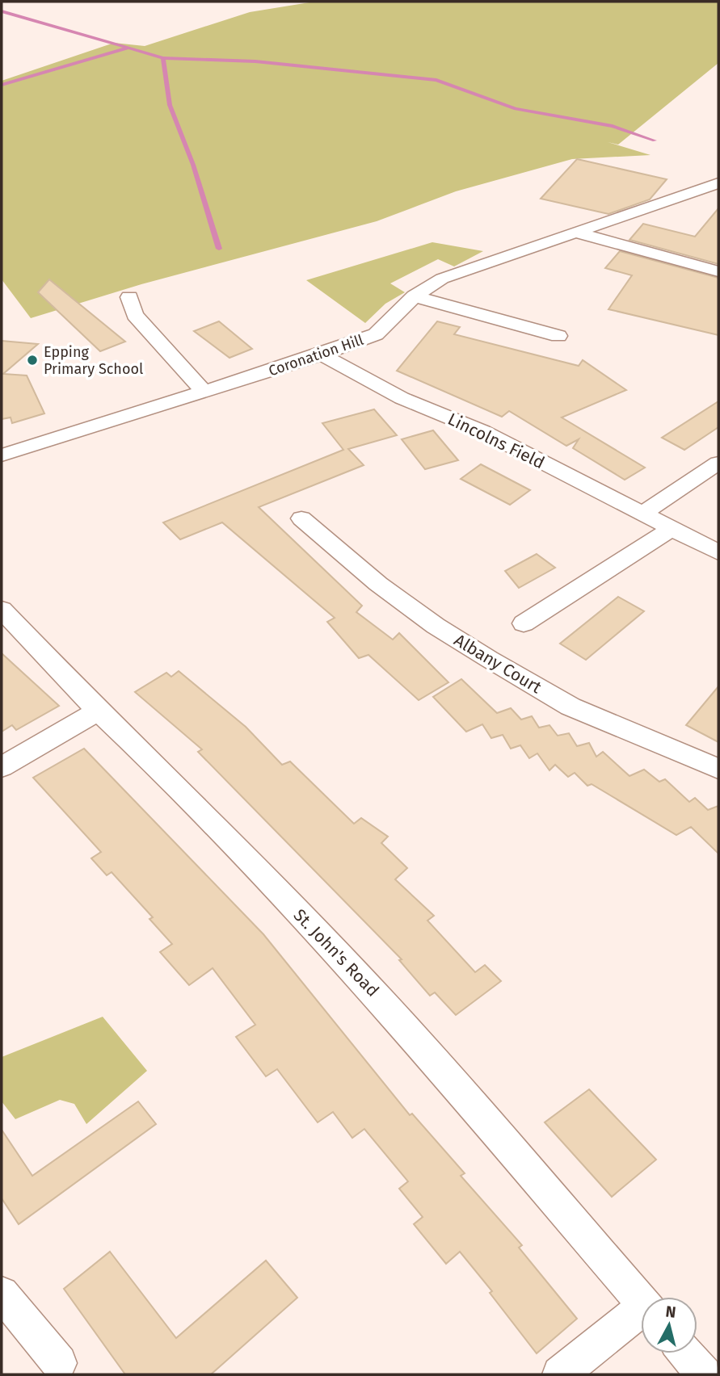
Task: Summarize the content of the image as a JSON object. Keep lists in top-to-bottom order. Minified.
{"streets":{"street":["Coronation Hill","Lincolns Field","Albany Court","St. John's Road"]},"crossings":[["Coronation Hill","Lincolns Field"]],"places":["Epping Primary School"],"north":"top"}
